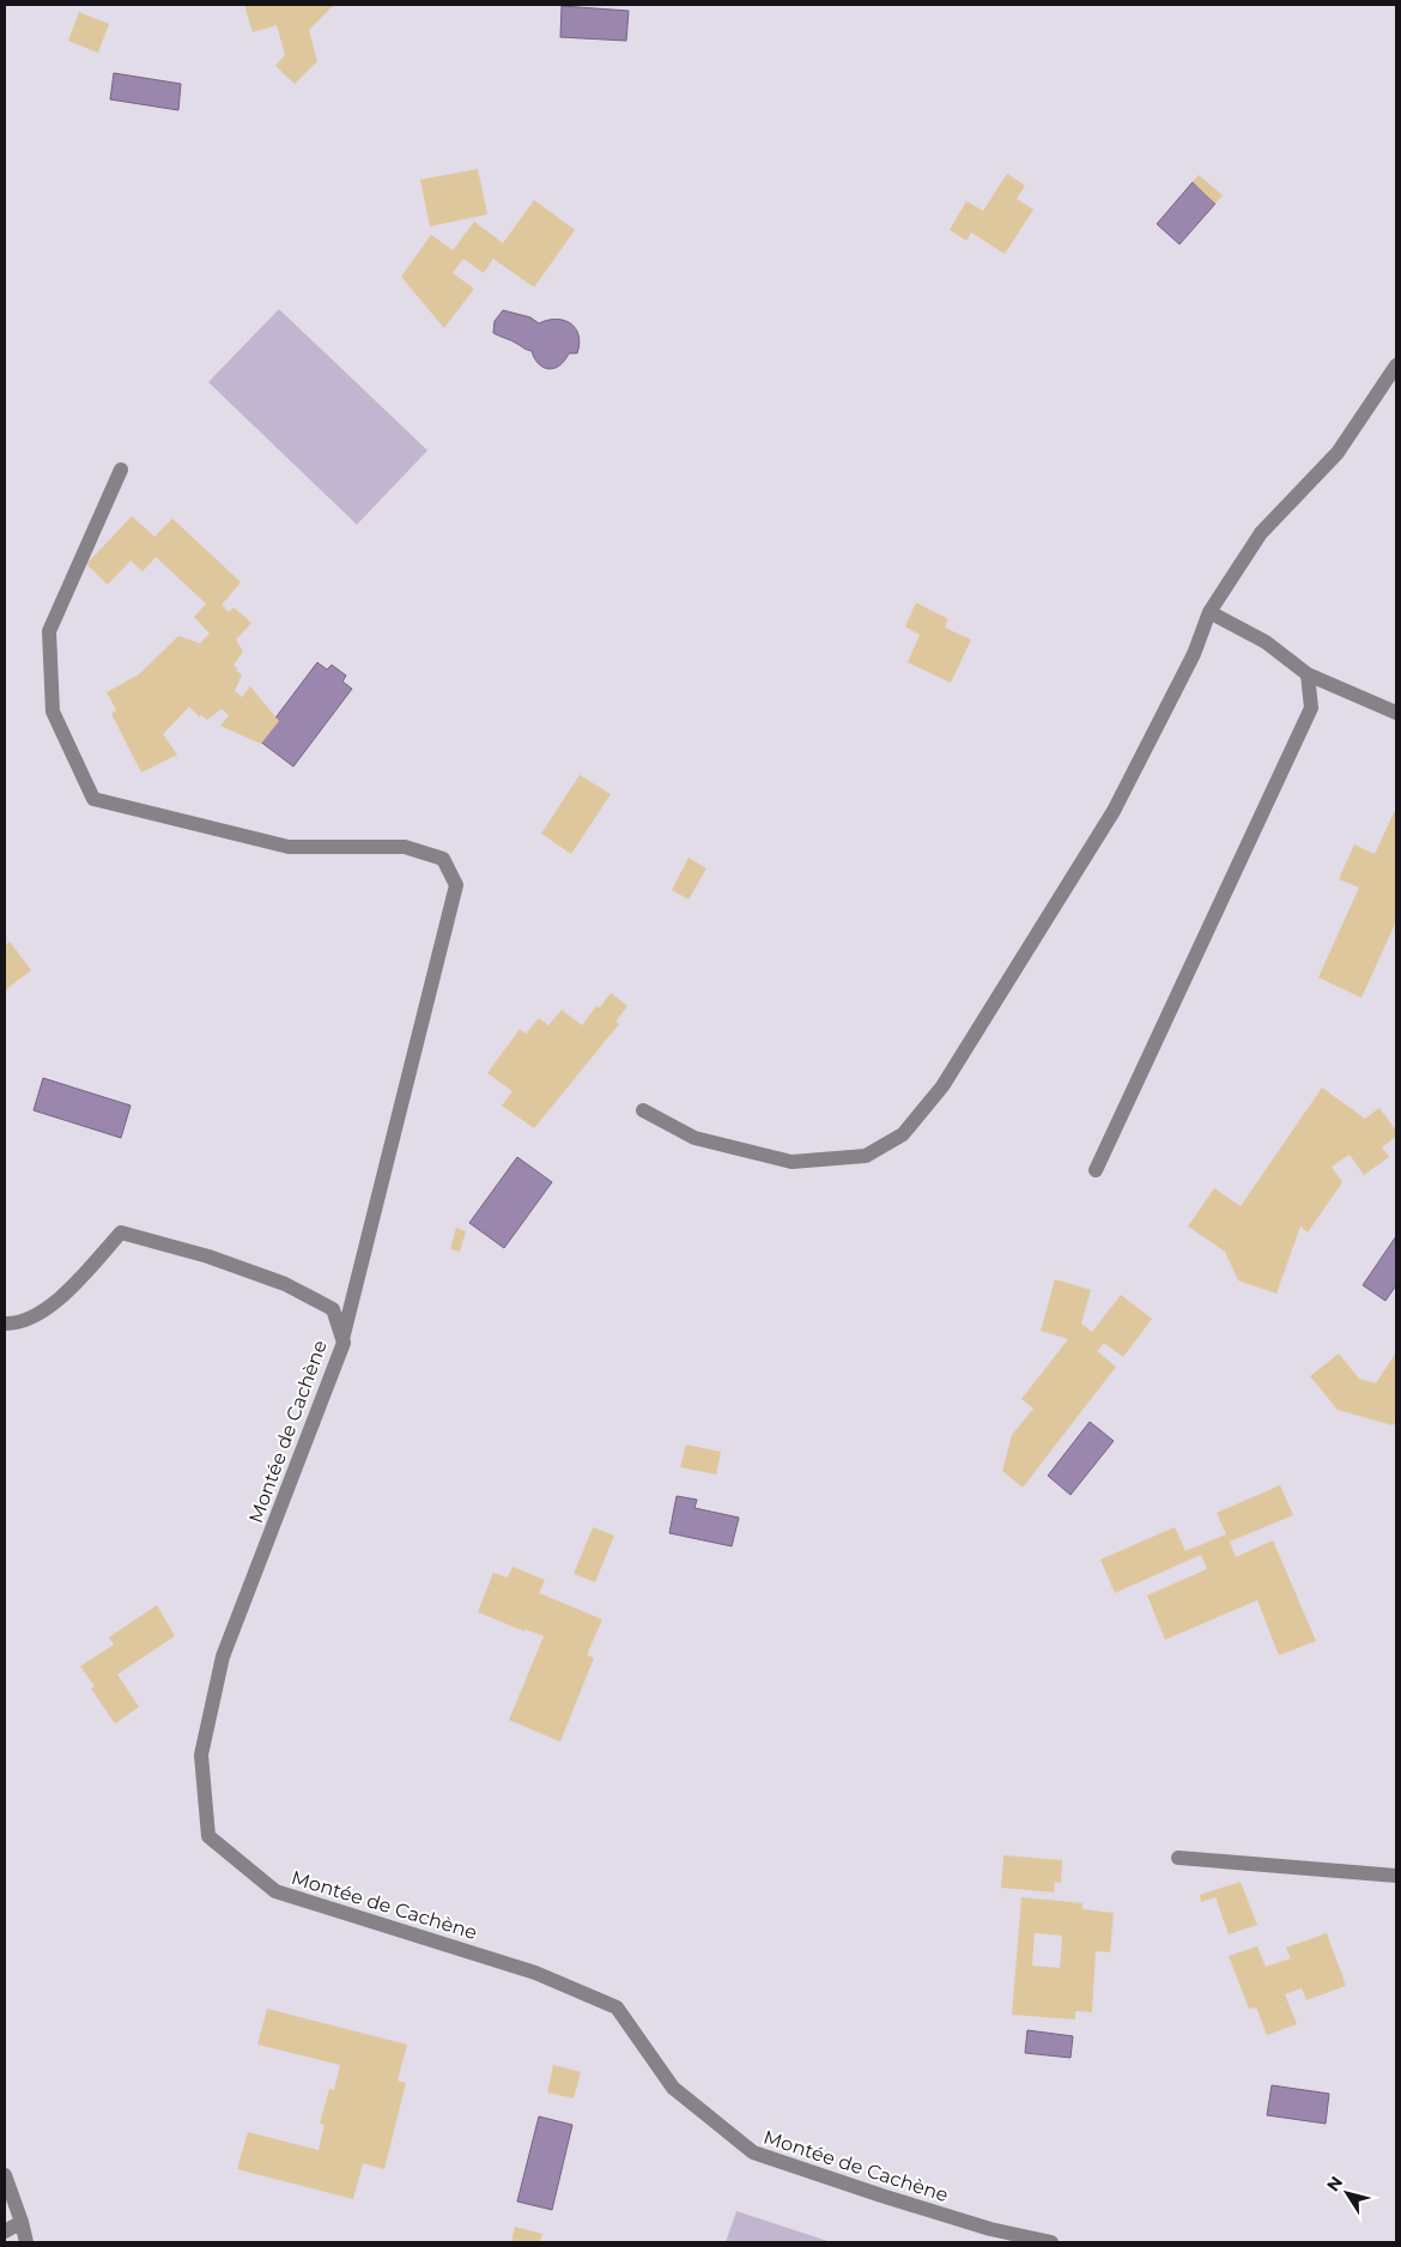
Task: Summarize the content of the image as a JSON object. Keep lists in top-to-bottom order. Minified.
{"streets":{"street":["Montée de Cachène"]},"north":"top left"}
